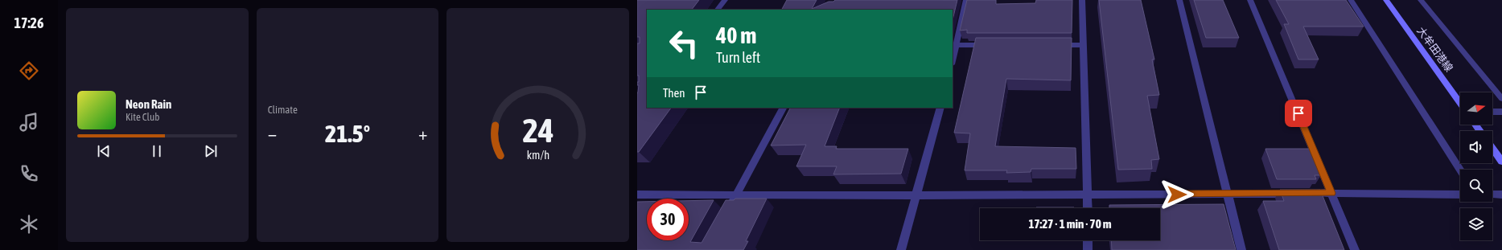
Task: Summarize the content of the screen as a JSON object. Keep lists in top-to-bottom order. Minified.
{"streets":{"main road":["大牟田港線"]},"north":"right","page":{"tabs":"17:26","tile":"Climate","turn":["40 m","Turn left"],"then":"Then","song":["Neon Rain","Kite Club"],"heat":["−","21.5°","+"],"limit":"30","trip":"17:27 · 1 min · 70 m","gauge":["24","km/h"]}}
